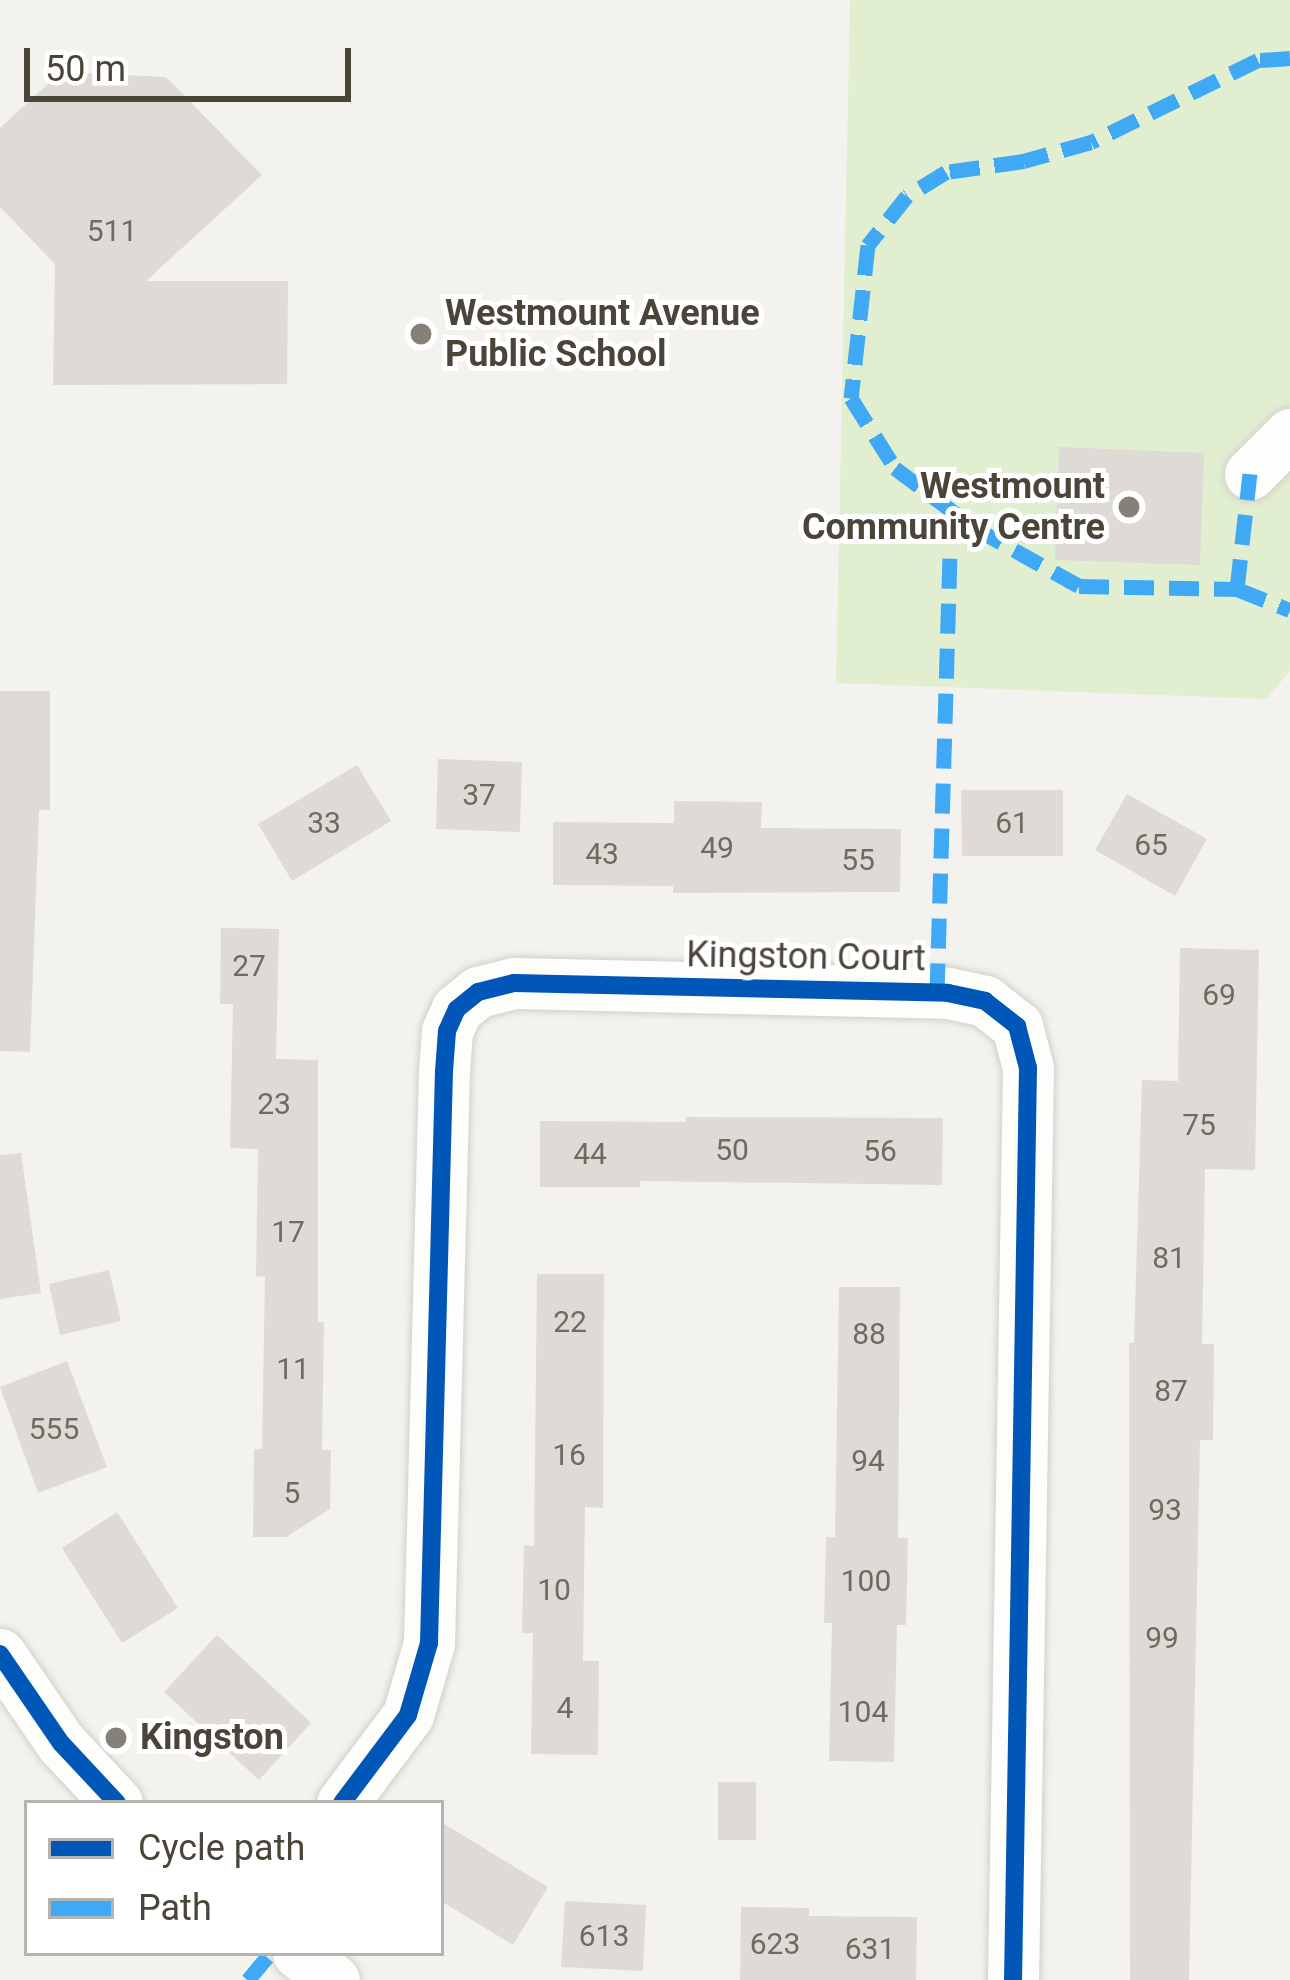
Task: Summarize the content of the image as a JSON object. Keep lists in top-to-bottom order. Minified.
{"streets":{"street":["Kingston Court"]},"places":["Westmount Avenue Public School","Westmount Community Centre","Kingston"],"house_numbers":["511","37","33","61","65","49","43","55","27","69","23","75","50","56","44","17","81","22","88","11","87","555","16","94","5","93","100","10","99","4","104","613","623","631"],"legend":["Cycle path","Path"],"scale_bar":"50 m"}
